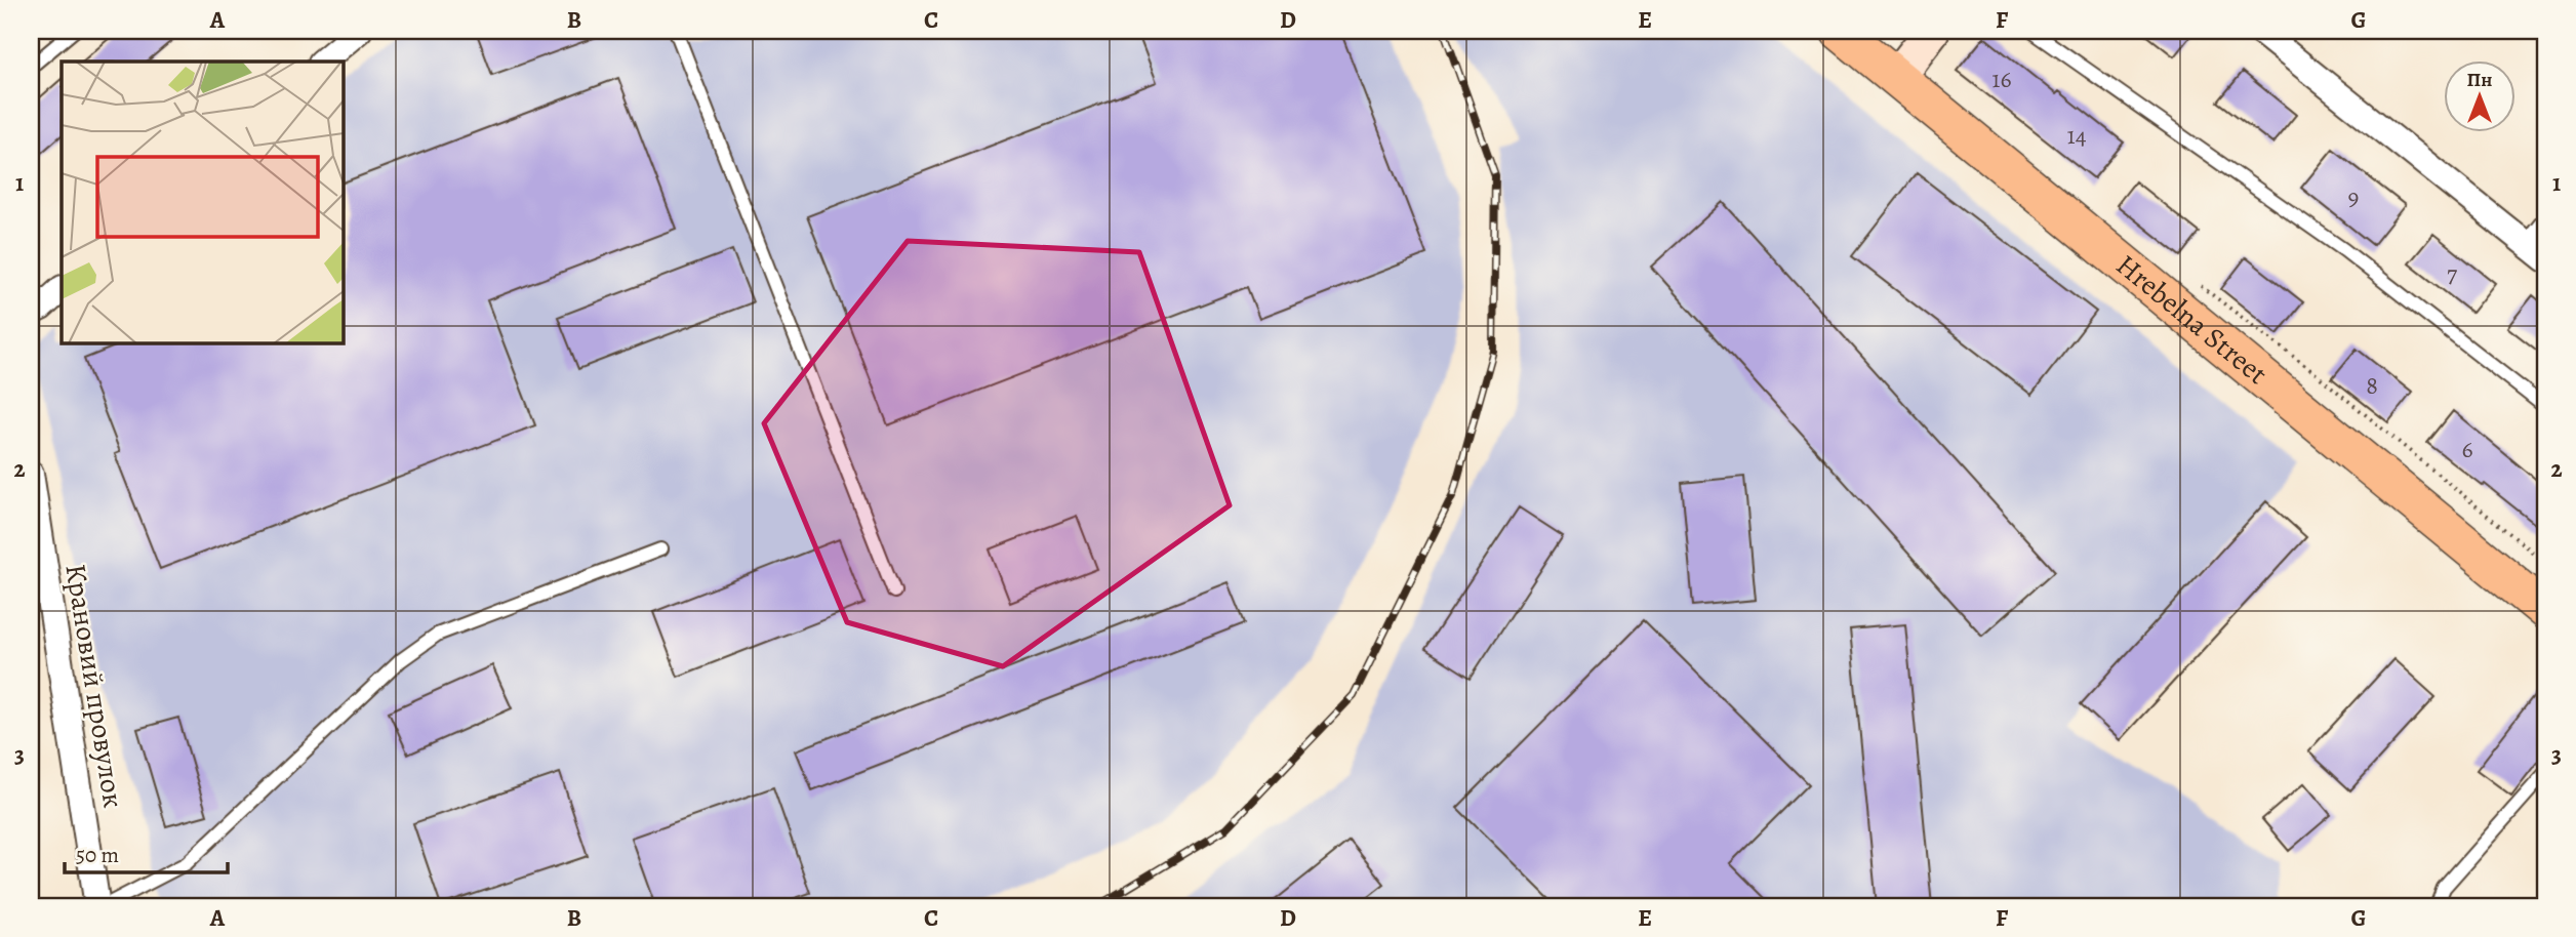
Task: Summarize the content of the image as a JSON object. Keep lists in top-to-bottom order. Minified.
{"streets":{"main road":["Hrebelna Street"],"street":["Крановий провулок"]},"house_numbers":["16","14","9","7","8","6"],"scale_bar":"50 m","north":"top","grid":{"columns":["A","B","C","D","E","F","G"],"rows":["1","2","3"]}}
